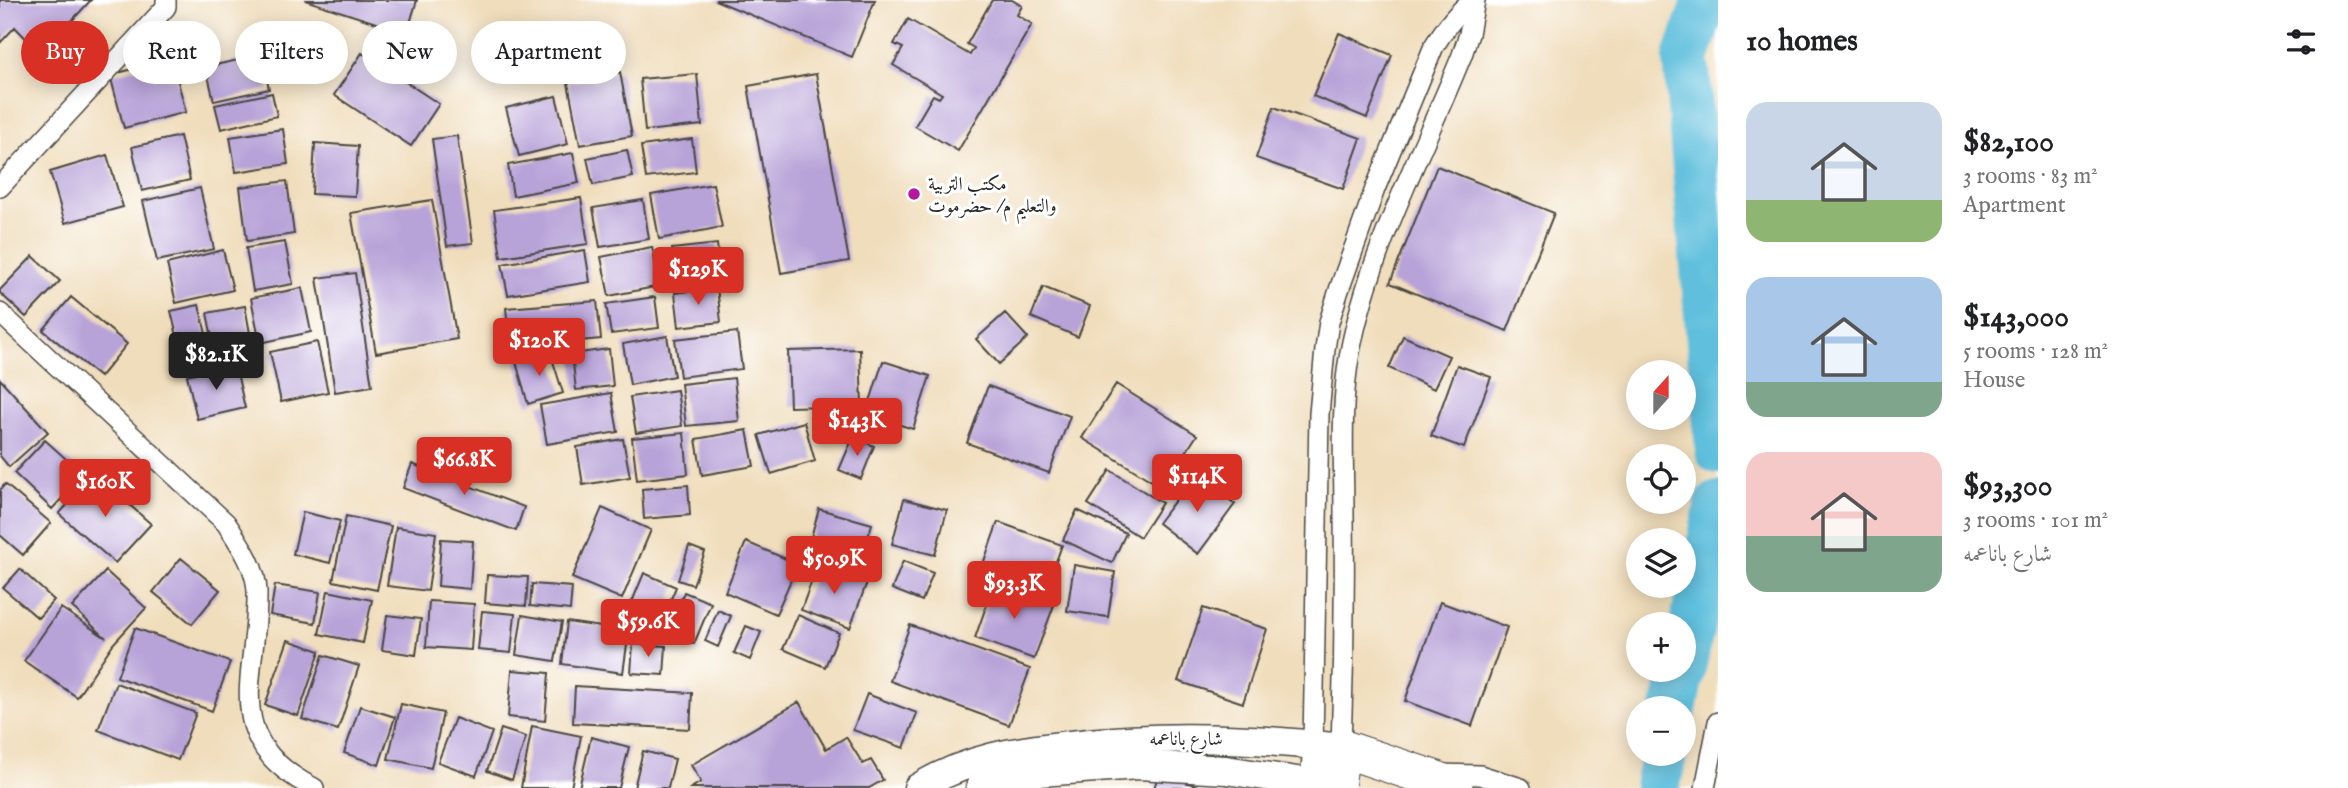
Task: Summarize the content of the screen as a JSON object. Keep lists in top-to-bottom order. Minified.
{"streets":{"highway":["شارع باناعمه"]},"places":["مكتب التربية والتعليم م/ حضرموت"],"north":"top","page":{"heading":"10 homes","chip":["Buy","Rent","Filters","New","Apartment"],"list":[{"name":"$82,100","note":"3 rooms · 83 m² · Apartment"},{"name":"$143,000","note":"5 rooms · 128 m² · House"},{"name":"$93,300","note":"3 rooms · 101 m² · شارع باناعمه"}],"price":["$129K","$120K","$82.1K","$143K","$66.8K","$114K","$160K","$50.9K","$93.3K","$59.6K"],"map_buttons":["+","−"]}}
